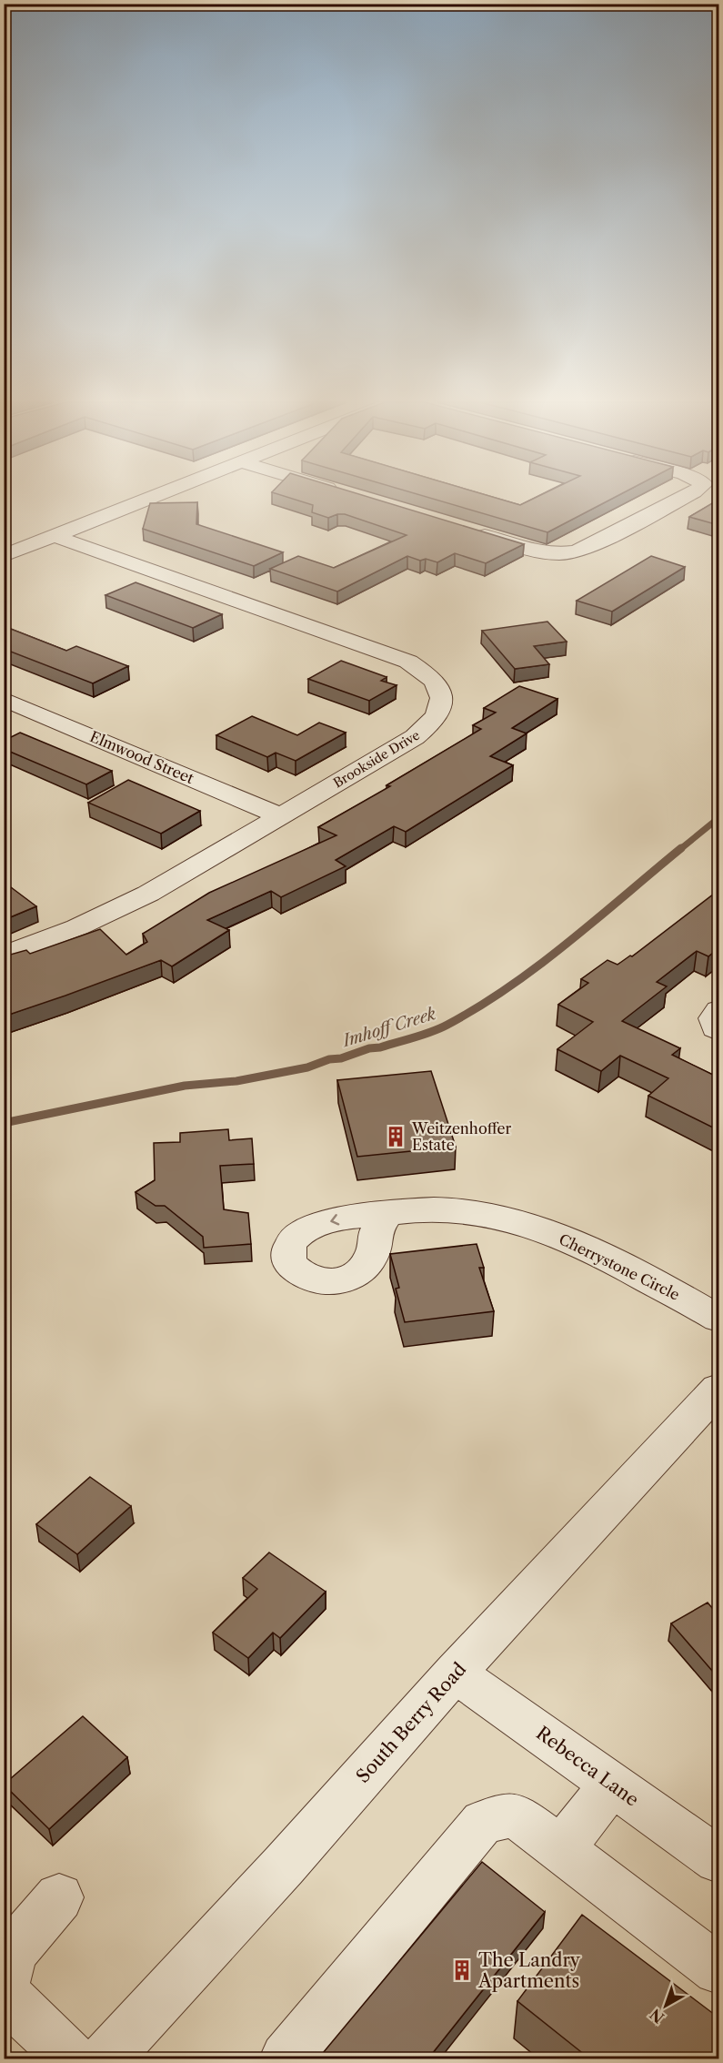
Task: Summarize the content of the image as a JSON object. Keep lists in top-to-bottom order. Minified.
{"streets":{"street":["Elmwood Street","Brookside Drive","Cherrystone Circle","South Berry Road","Rebecca Lane"]},"crossings":[["Elmwood Street","Brookside Drive"],["South Berry Road","Rebecca Lane"]],"water":["Imhoff Creek"],"places":{"building":["Weitzenhoffer Estate","The Landry Apartments"]},"north":"bottom left"}
